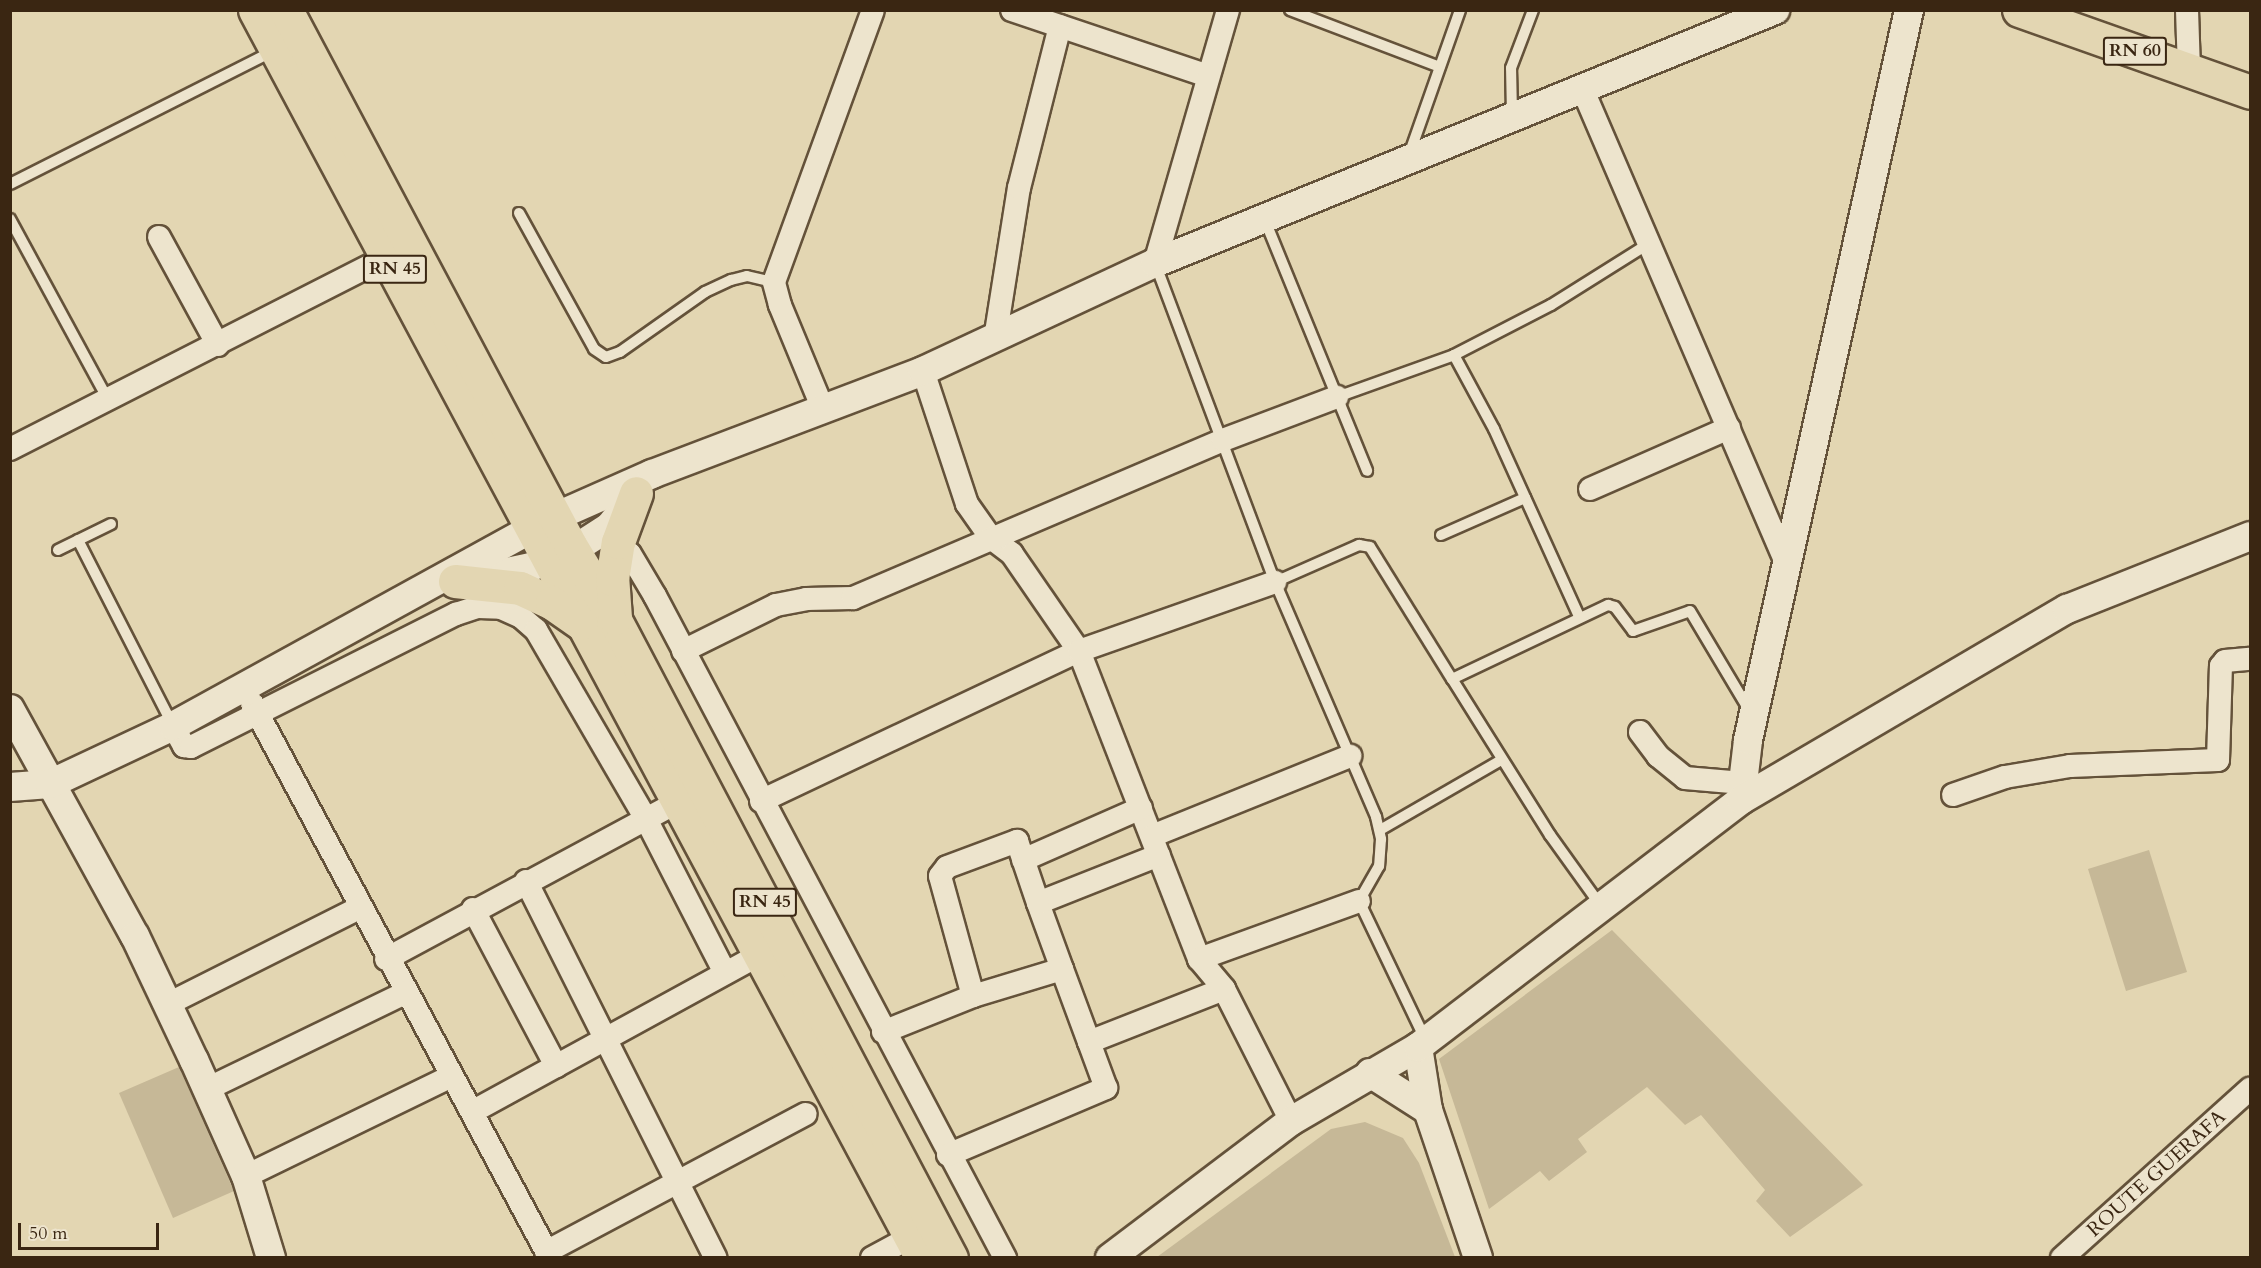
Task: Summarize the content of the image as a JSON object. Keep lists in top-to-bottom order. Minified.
{"streets":{"main road":["RN 60","RN 45"],"street":["ROUTE GUERAFA"]},"scale_bar":"50 m"}
